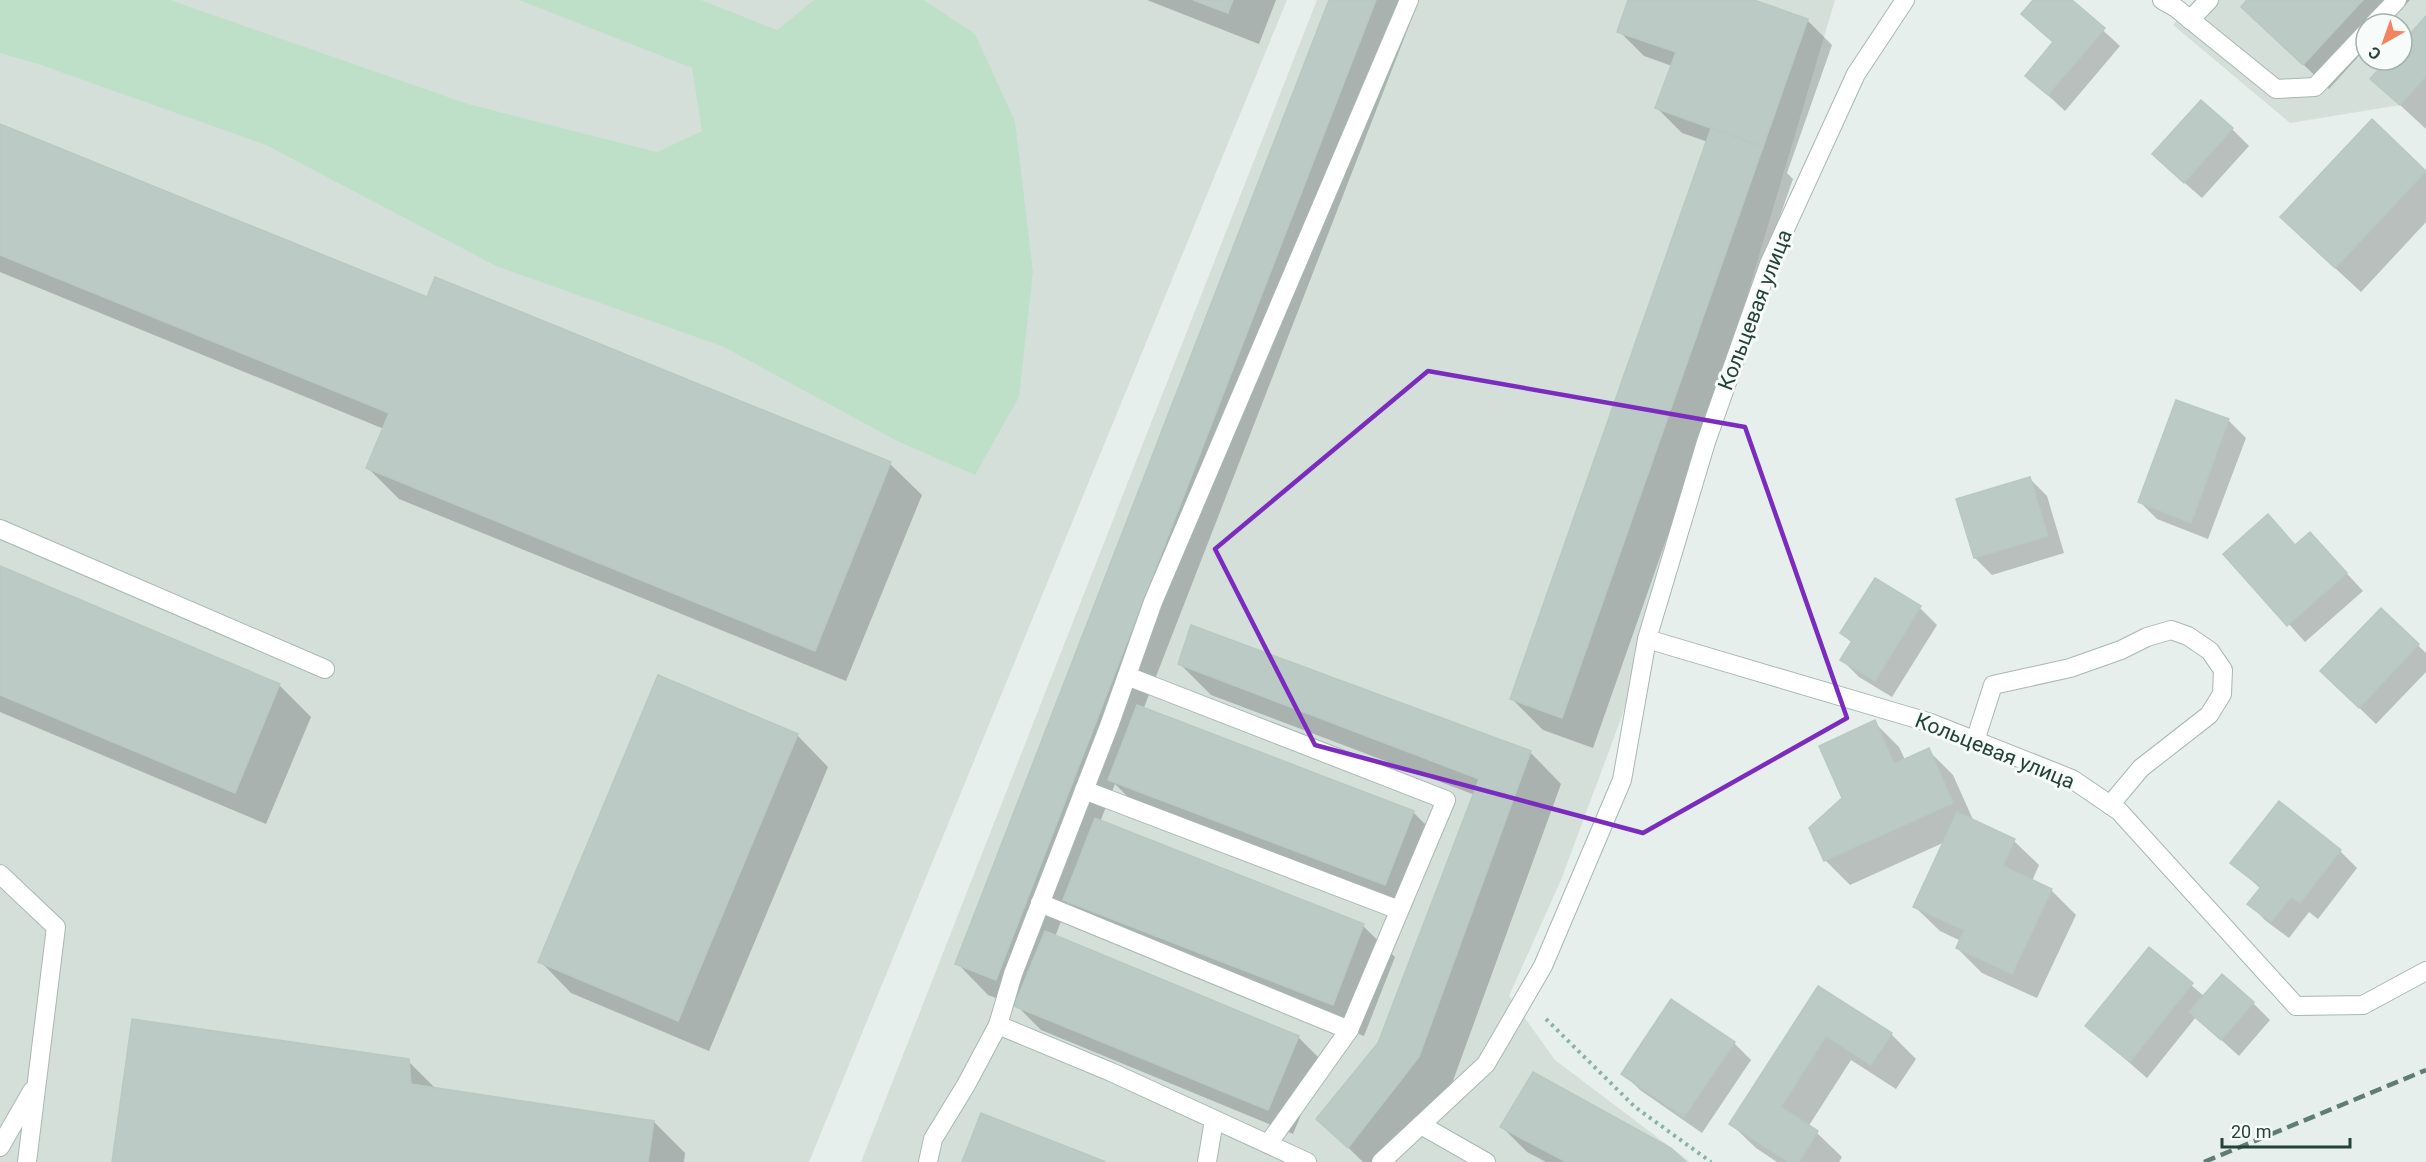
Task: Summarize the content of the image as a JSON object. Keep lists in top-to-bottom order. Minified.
{"streets":{"street":["Кольцевая улица"]},"scale_bar":"20 m","north":"bottom left"}
